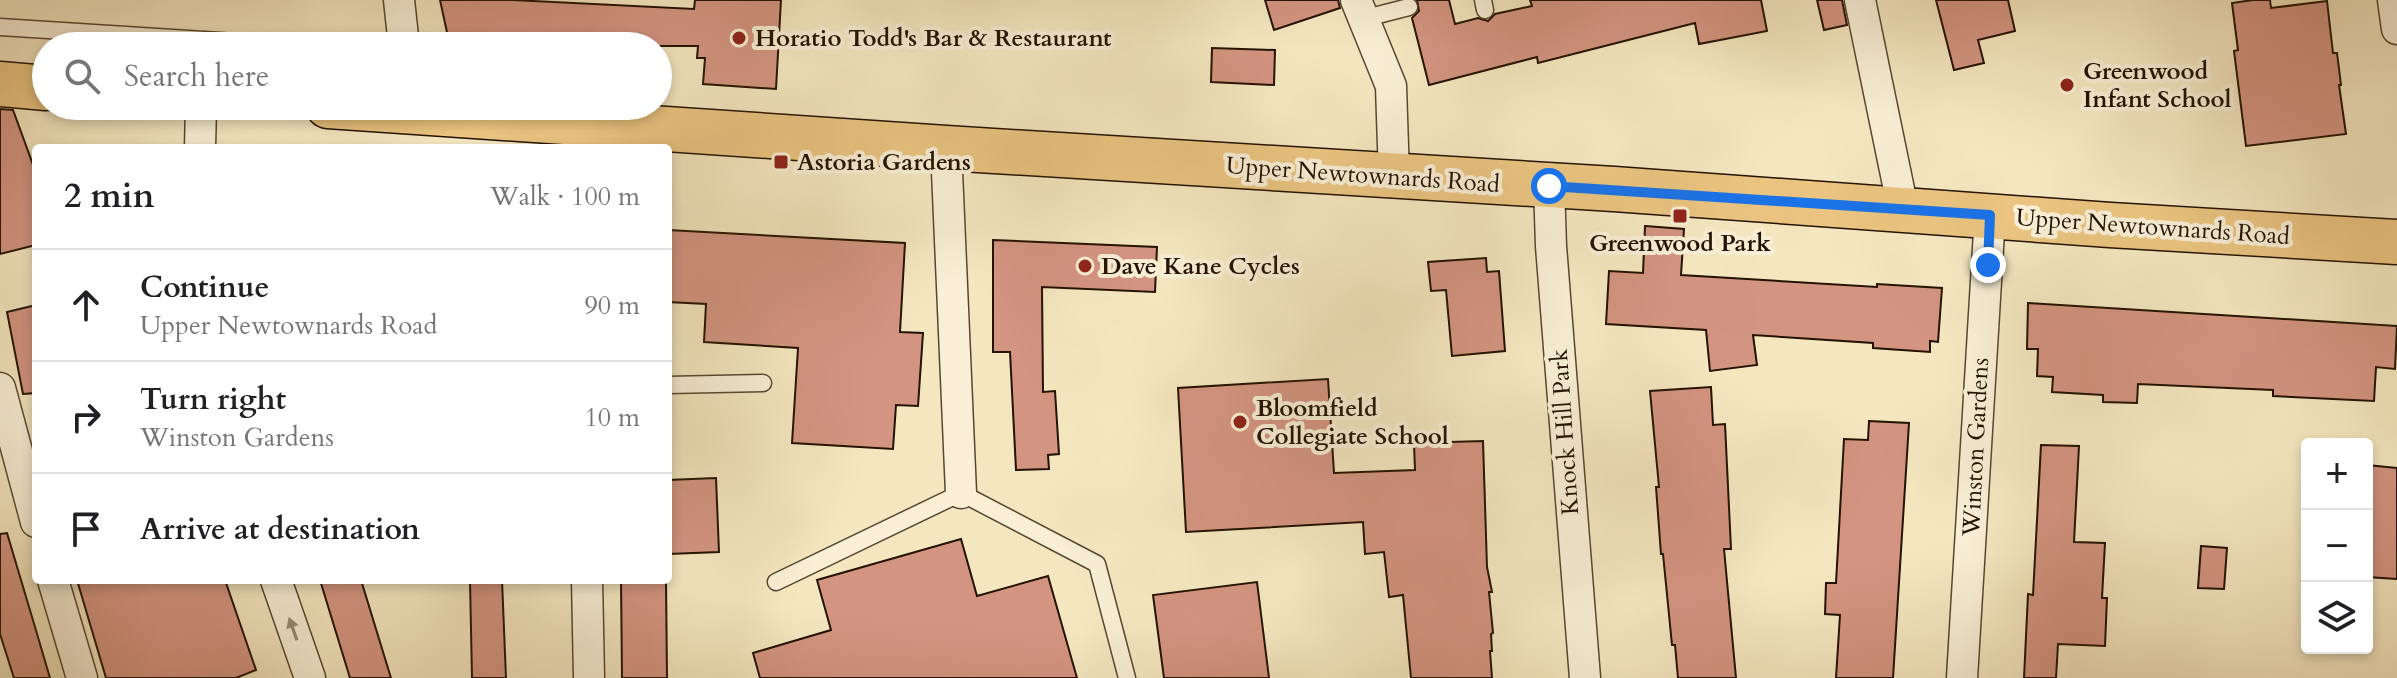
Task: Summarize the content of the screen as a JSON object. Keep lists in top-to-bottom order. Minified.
{"streets":{"main road":["Upper Newtownards Road"],"street":["Knock Hill Park","Winston Gardens"]},"crossings":[["Upper Newtownards Road","Knock Hill Park"],["Upper Newtownards Road","Winston Gardens"]],"places":{"other":["Horatio Todd's Bar & Restaurant","Greenwood Infant School","Dave Kane Cycles","Bloomfield Collegiate School"],"transit":["Astoria Gardens","Greenwood Park"]},"page":{"search":"Search here","heading":["2 min","Walk · 100 m"],"list":[["Continue","Upper Newtownards Road","90 m"],["Turn right","Winston Gardens","10 m"],"Arrive at destination"],"map_buttons":["+","−"]}}
